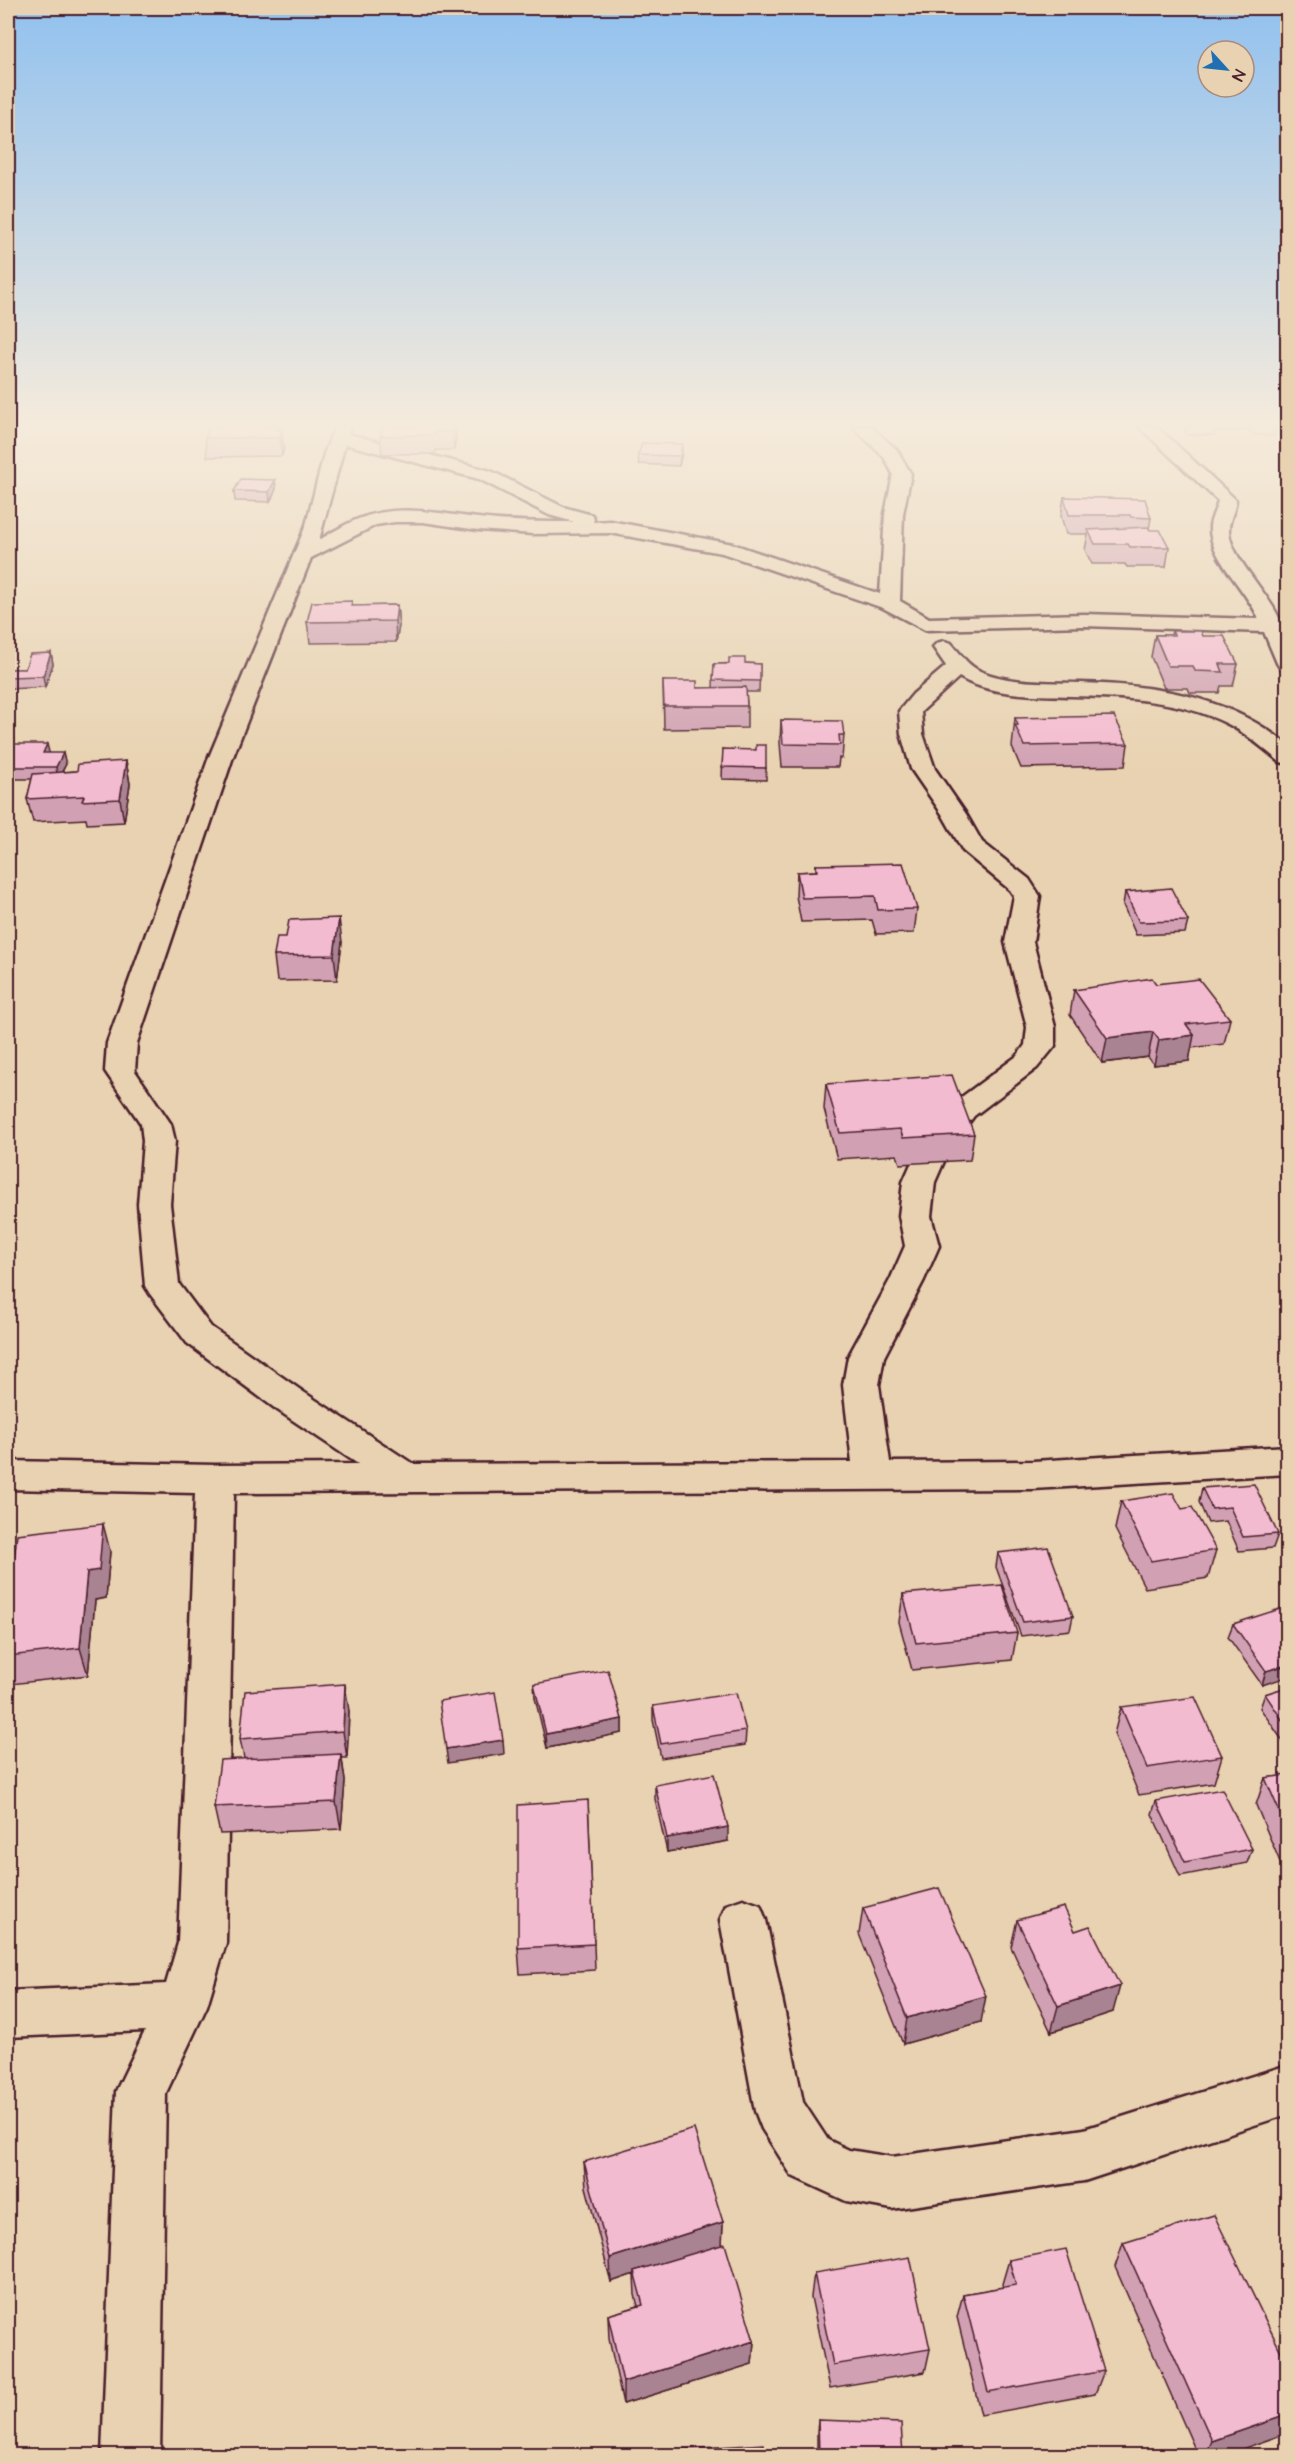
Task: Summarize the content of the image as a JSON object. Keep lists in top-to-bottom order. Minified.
{"north":"bottom right"}
